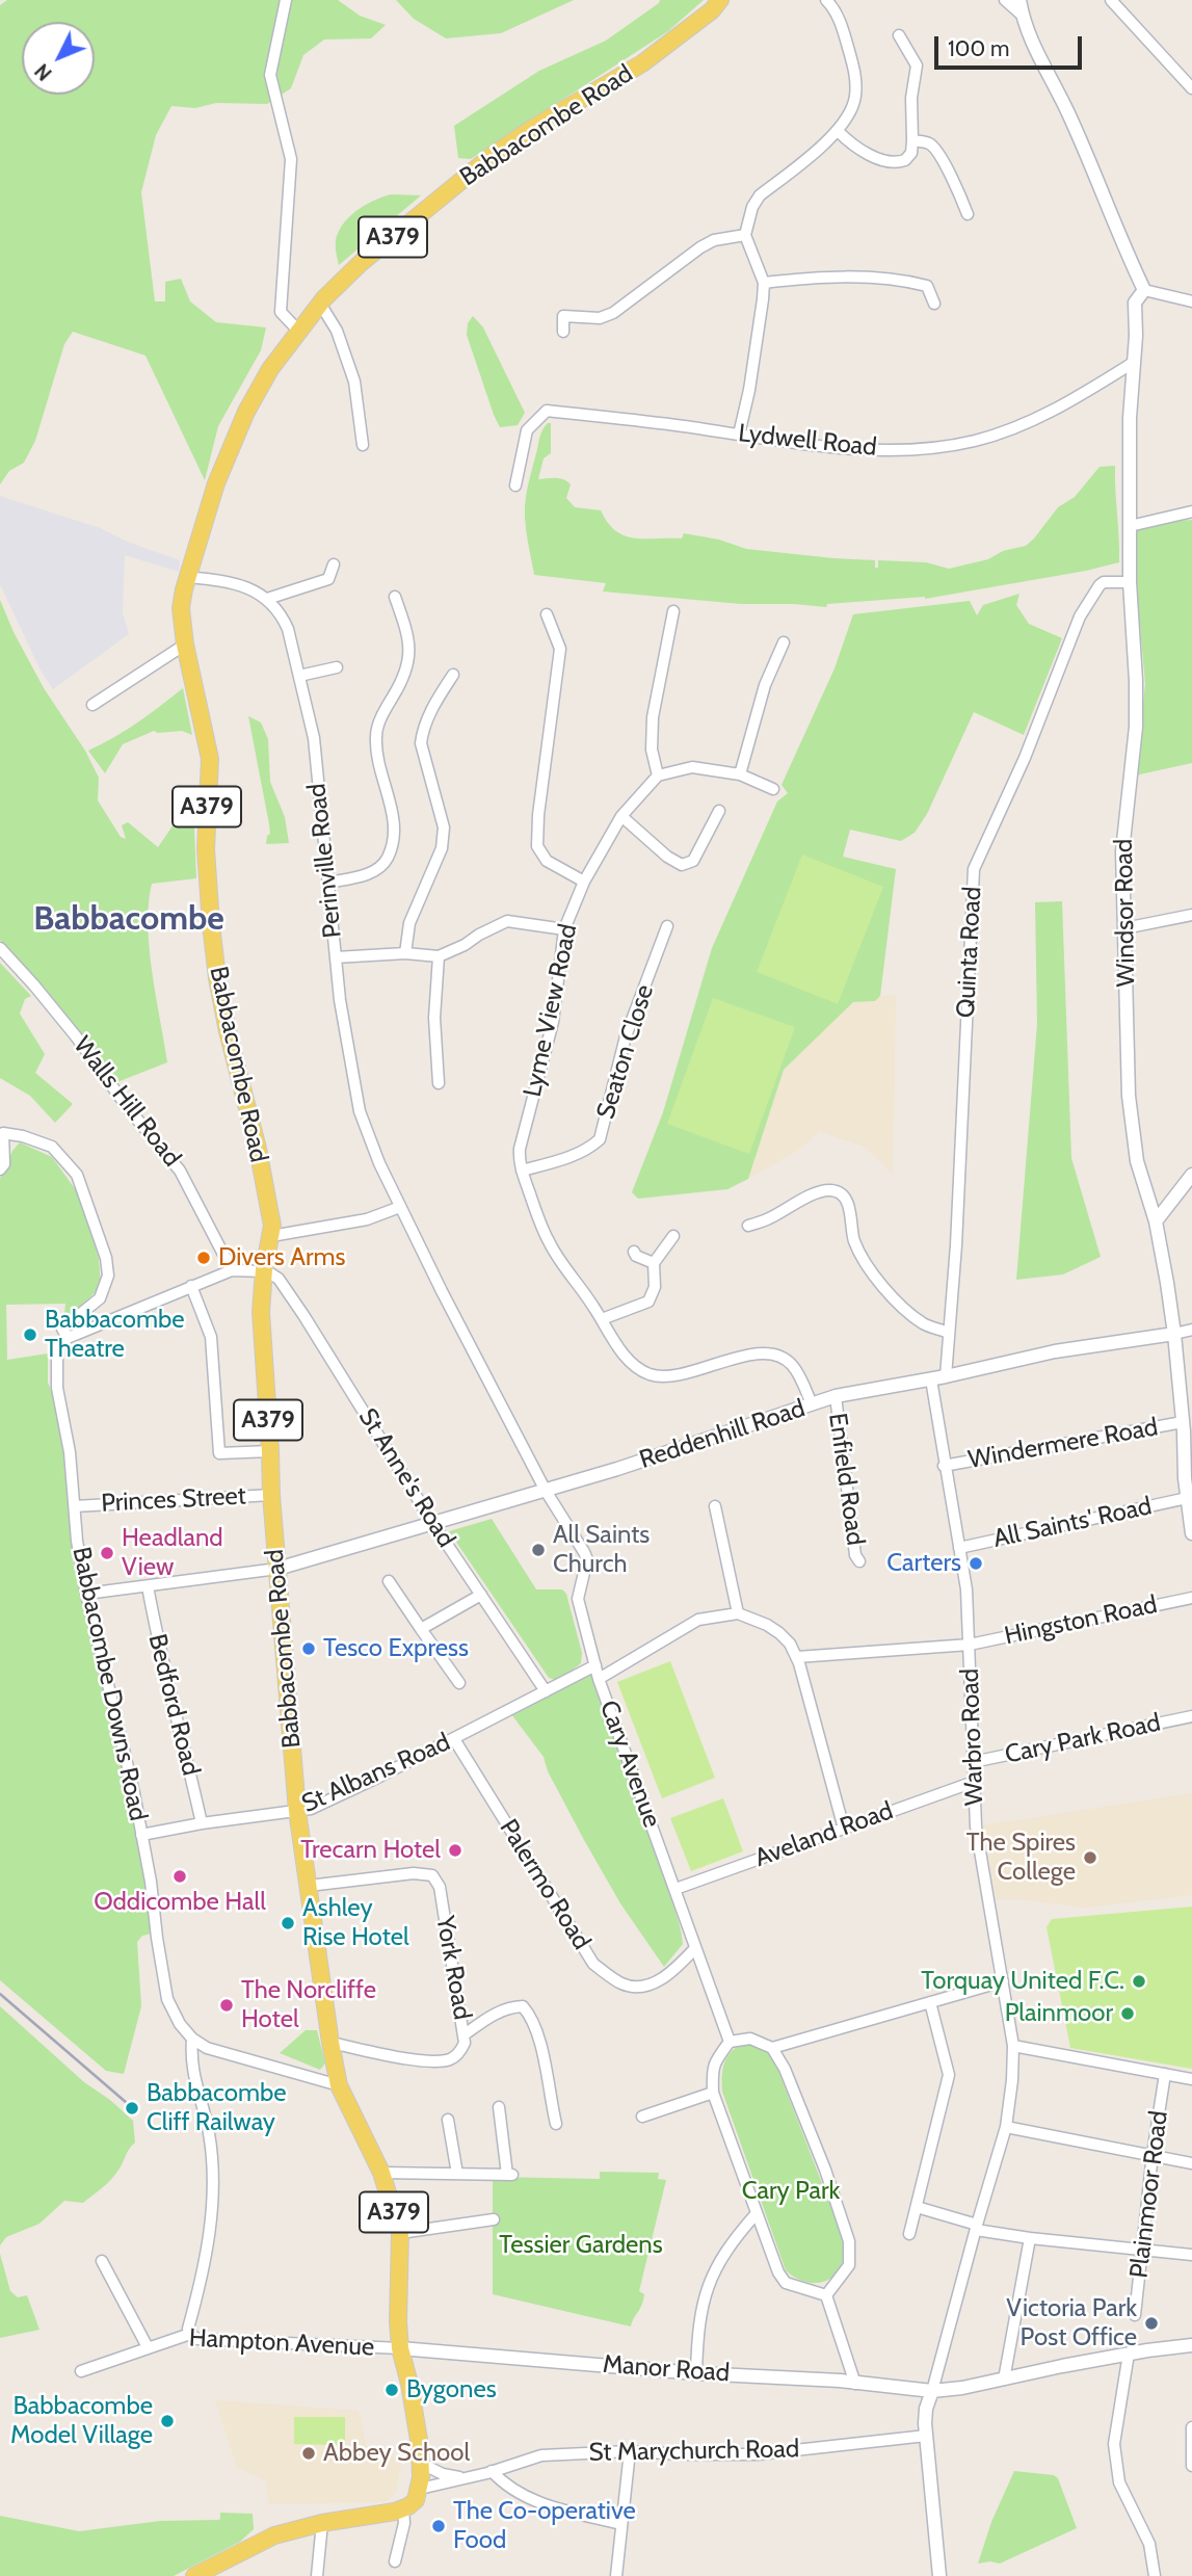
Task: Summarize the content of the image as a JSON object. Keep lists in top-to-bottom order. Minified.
{"streets":{"main road":["Babbacombe Road","A379"],"street":["Lydwell Road","Perinville Road","Windsor Road","Quinta Road","Lyme View Road","Seaton Close","Walls Hill Road","Reddenhill Road","Windermere Road","St Anne's Road","Enfield Road","Princes Street","All Saints' Road","Hingston Road","Babbacombe Downs Road","Bedford Road","Warbro Road","Cary Park Road","Cary Avenue","St Albans Road","Aveland Road","Palermo Road","York Road","Plainmoor Road","Hampton Avenue","Manor Road","St Marychurch Road"]},"crossings":[["Babbacombe Road","A379"],["Babbacombe Road","Reddenhill Road"],["Babbacombe Road","St Anne's Road"],["Babbacombe Road","Princes Street"],["Babbacombe Road","St Albans Road"],["Babbacombe Road","York Road"],["Babbacombe Road","Hampton Avenue"],["Babbacombe Road","Manor Road"],["A379","Hampton Avenue"],["A379","Manor Road"],["A379","St Marychurch Road"],["Lydwell Road","Windsor Road"],["Perinville Road","Reddenhill Road"],["Perinville Road","Cary Avenue"],["Windsor Road","Quinta Road"],["Windsor Road","Reddenhill Road"],["Windsor Road","Windermere Road"],["Windsor Road","All Saints' Road"],["Quinta Road","Reddenhill Road"],["Lyme View Road","Seaton Close"],["Lyme View Road","Reddenhill Road"],["Reddenhill Road","St Anne's Road"],["Reddenhill Road","Enfield Road"],["Reddenhill Road","Warbro Road"],["Reddenhill Road","Cary Avenue"],["Windermere Road","Warbro Road"],["St Anne's Road","St Albans Road"],["Princes Street","Babbacombe Downs Road"],["All Saints' Road","Warbro Road"],["Hingston Road","Warbro Road"],["Babbacombe Downs Road","St Albans Road"],["Bedford Road","St Albans Road"],["Warbro Road","Cary Park Road"],["Warbro Road","Aveland Road"],["Warbro Road","Manor Road"],["Cary Avenue","St Albans Road"],["Cary Avenue","Aveland Road"],["Cary Avenue","Palermo Road"],["St Albans Road","Palermo Road"],["Hampton Avenue","Manor Road"]],"districts":["Babbacombe"],"parks":["Cary Park","Tessier Gardens"],"places":["Divers Arms","Babbacombe Theatre","All Saints Church","Headland View","Carters","Tesco Express","Trecarn Hotel","The Spires College","Oddicombe Hall","Ashley Rise Hotel","Torquay United F.C.","The Norcliffe Hotel","Plainmoor","Babbacombe Cliff Railway","Victoria Park Post Office","Bygones","Babbacombe Model Village","Abbey School","The Co-operative Food"],"scale_bar":"100 m","north":"bottom left"}
